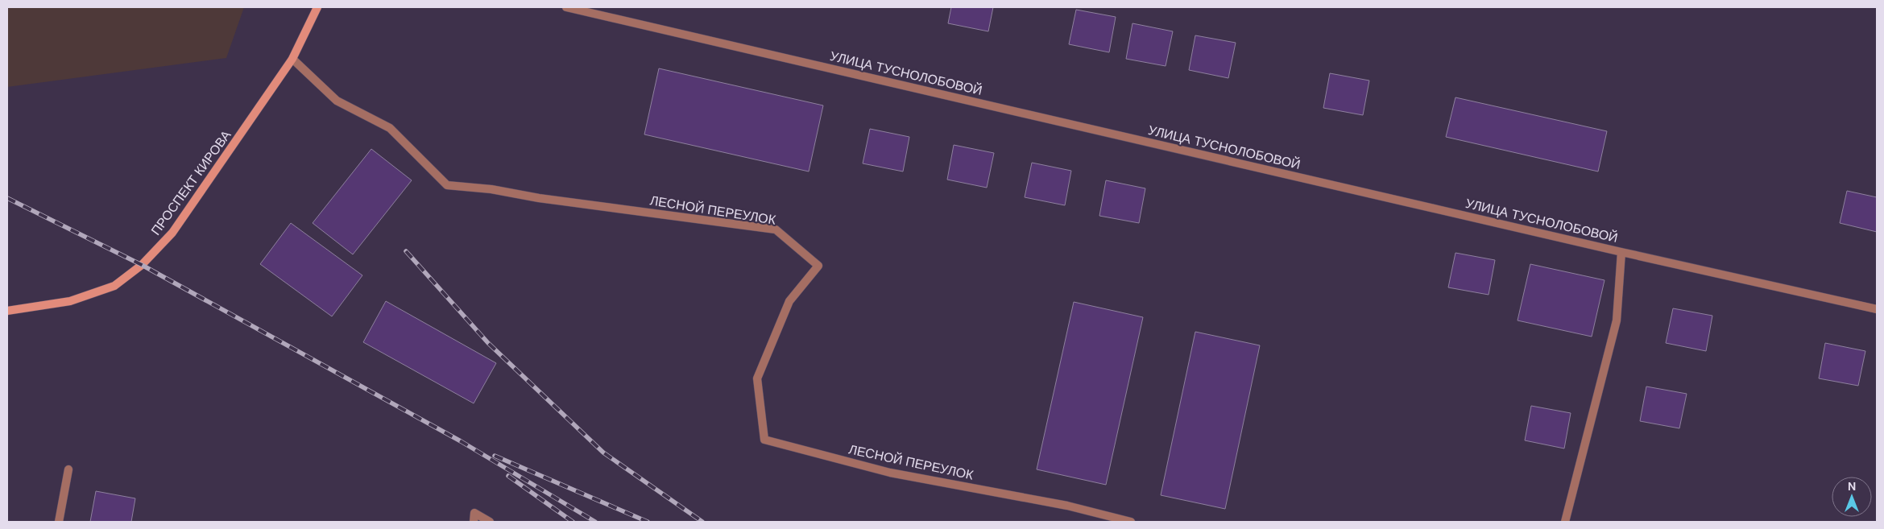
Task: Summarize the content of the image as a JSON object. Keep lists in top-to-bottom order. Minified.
{"streets":{"street":["УЛИЦА ТУСНОЛОБОВОЙ","ПРОСПЕКТ КИРОВА","ЛЕСНОЙ ПЕРЕУЛОК"]},"crossings":[["ПРОСПЕКТ КИРОВА","ЛЕСНОЙ ПЕРЕУЛОК"]],"north":"top"}
